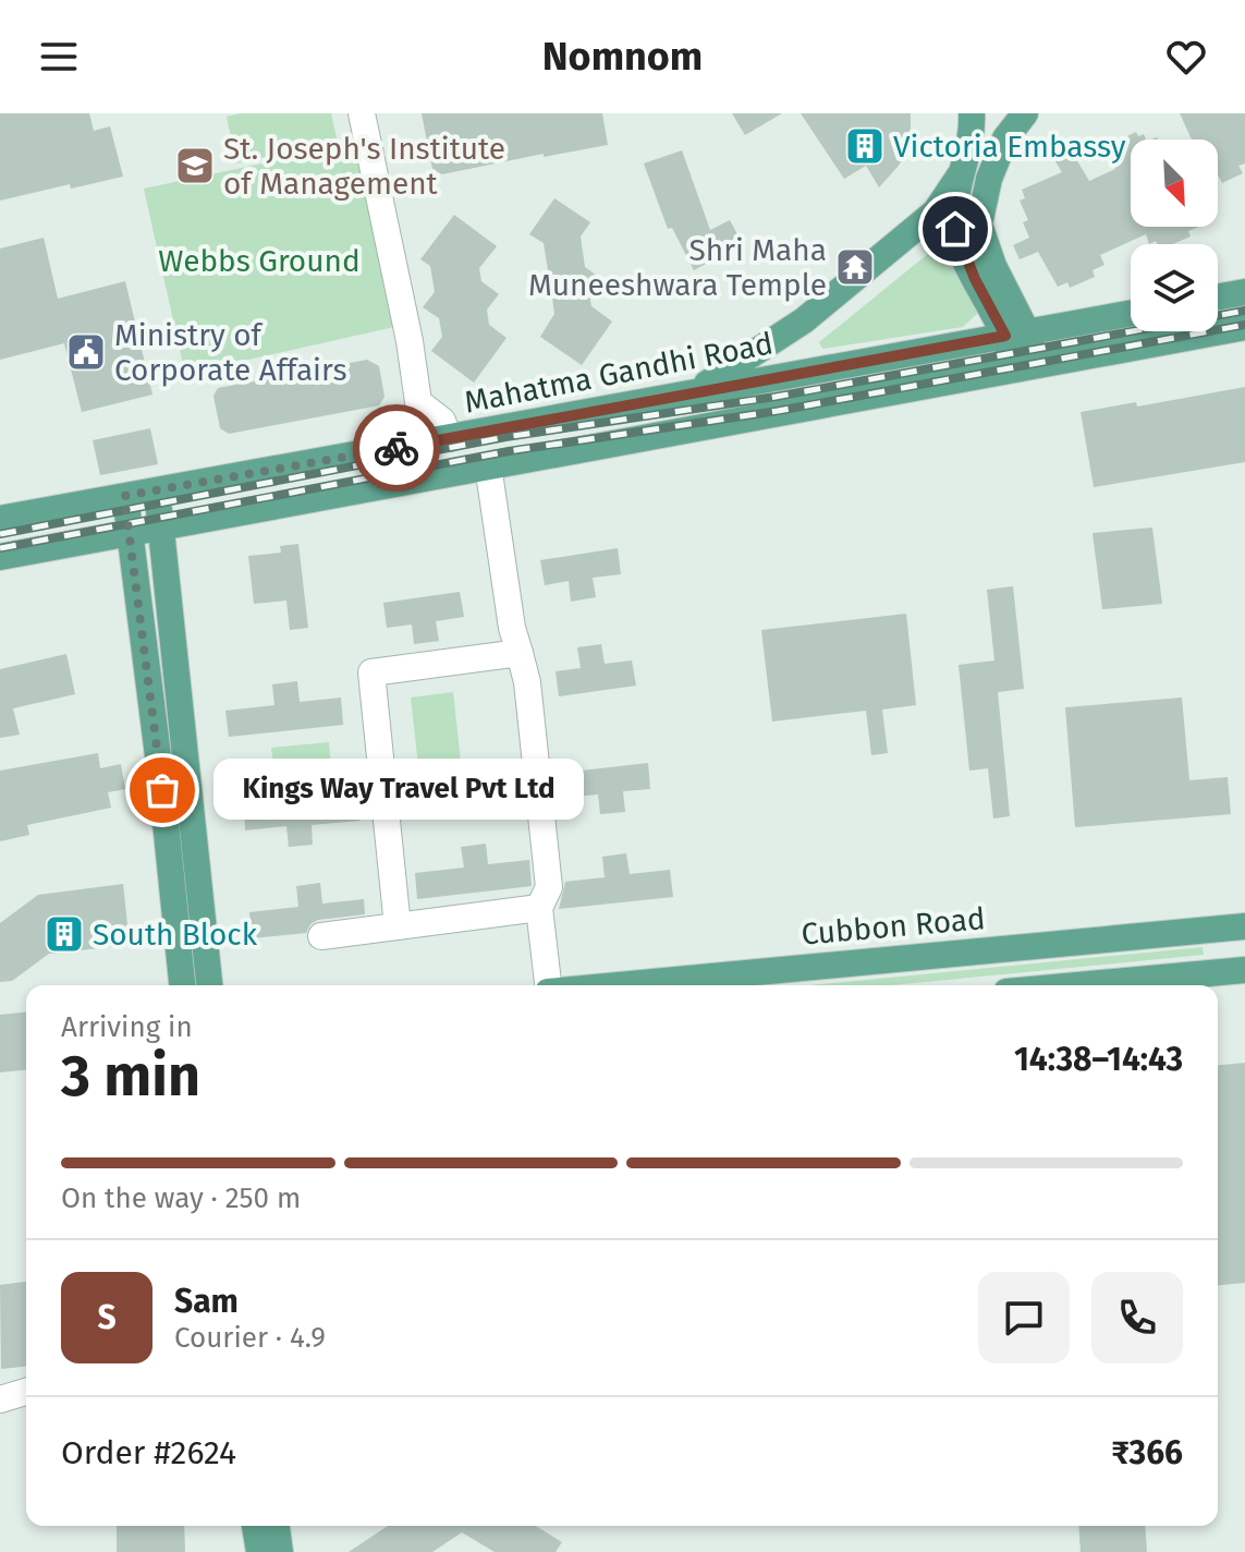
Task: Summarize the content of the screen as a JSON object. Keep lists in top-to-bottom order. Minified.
{"streets":{"main road":["Mahatma Gandhi Road","Cubbon Road"]},"parks":["Webbs Ground"],"places":{"building":["Victoria Embassy","South Block"],"school or university":["St. Joseph's Institute of Management"],"temple":["Shri Maha Muneeshwara Temple"],"public building":["Ministry of Corporate Affairs"],"other":["Kings Way Travel Pvt Ltd"]},"north":"bottom right","page":{"header":"Nomnom","bubble":"Kings Way Travel Pvt Ltd","heading":["3 min","Arriving in","14:38–14:43"],"panel":["Sam","Courier · 4.9","Order #2624","₹366"],"bar":"On the way · 250 m","round":"S"}}
